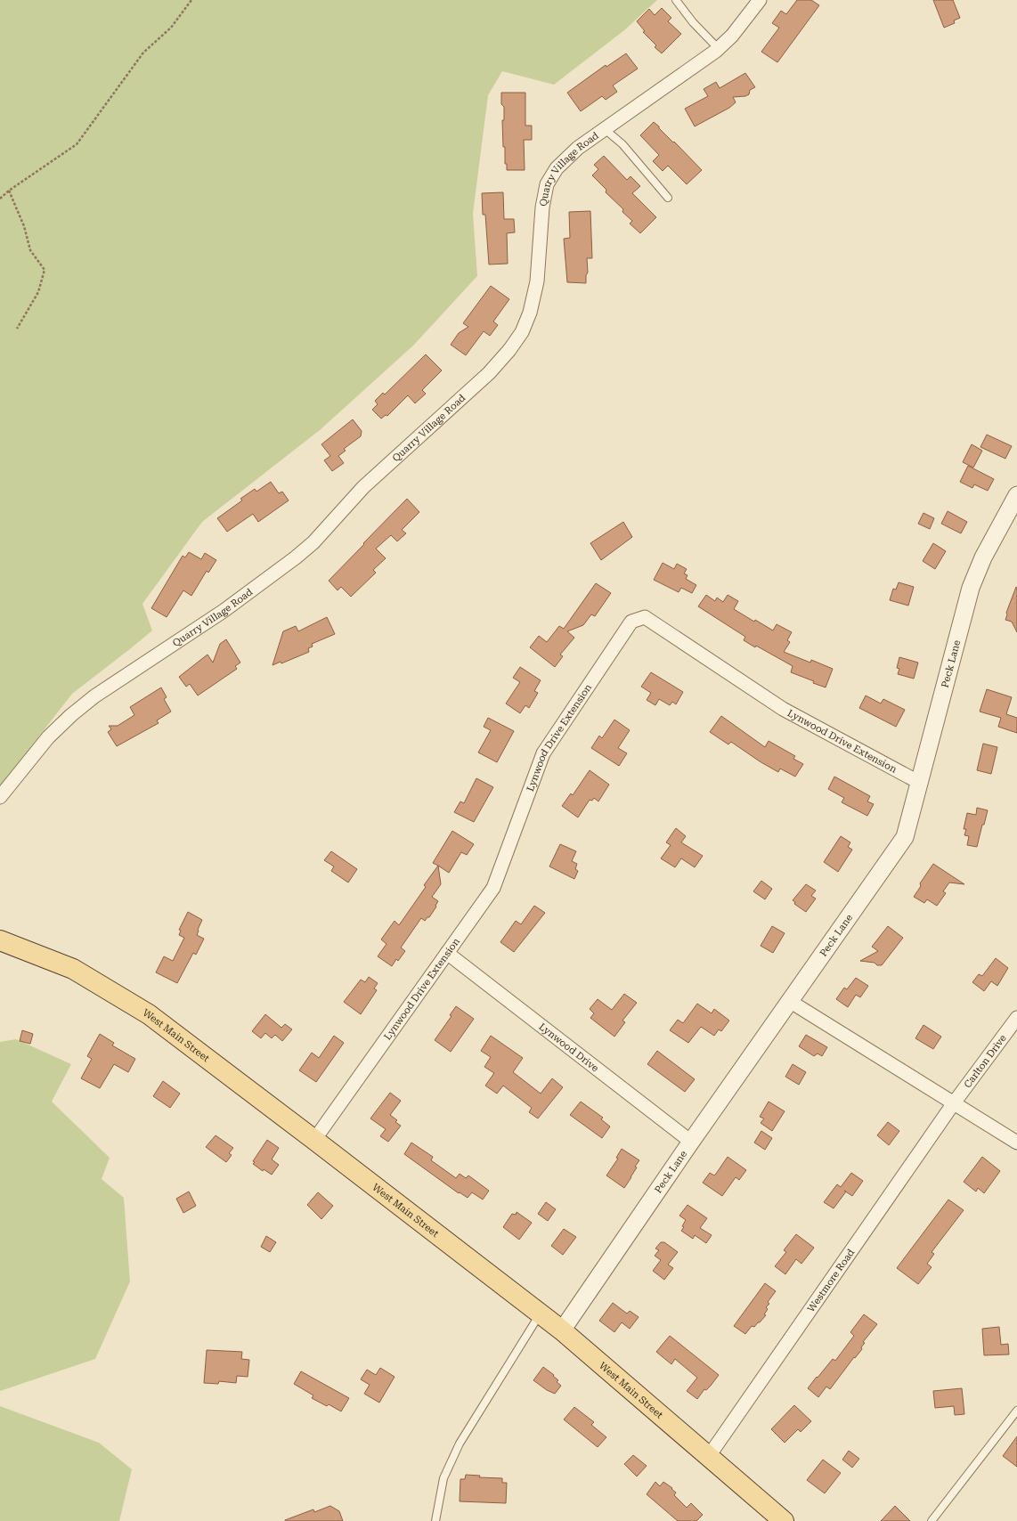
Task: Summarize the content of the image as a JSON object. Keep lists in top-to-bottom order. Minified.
{"streets":{"main road":["West Main Street"],"street":["Quarry Village Road","Peck Lane","Lynwood Drive Extension","Lynwood Drive","Carlton Drive","Westmore Road"]},"crossings":[["Peck Lane","Lynwood Drive Extension"],["Peck Lane","West Main Street"],["Peck Lane","Lynwood Drive"],["Lynwood Drive Extension","West Main Street"],["Lynwood Drive Extension","Lynwood Drive"],["West Main Street","Westmore Road"],["Carlton Drive","Westmore Road"]]}
